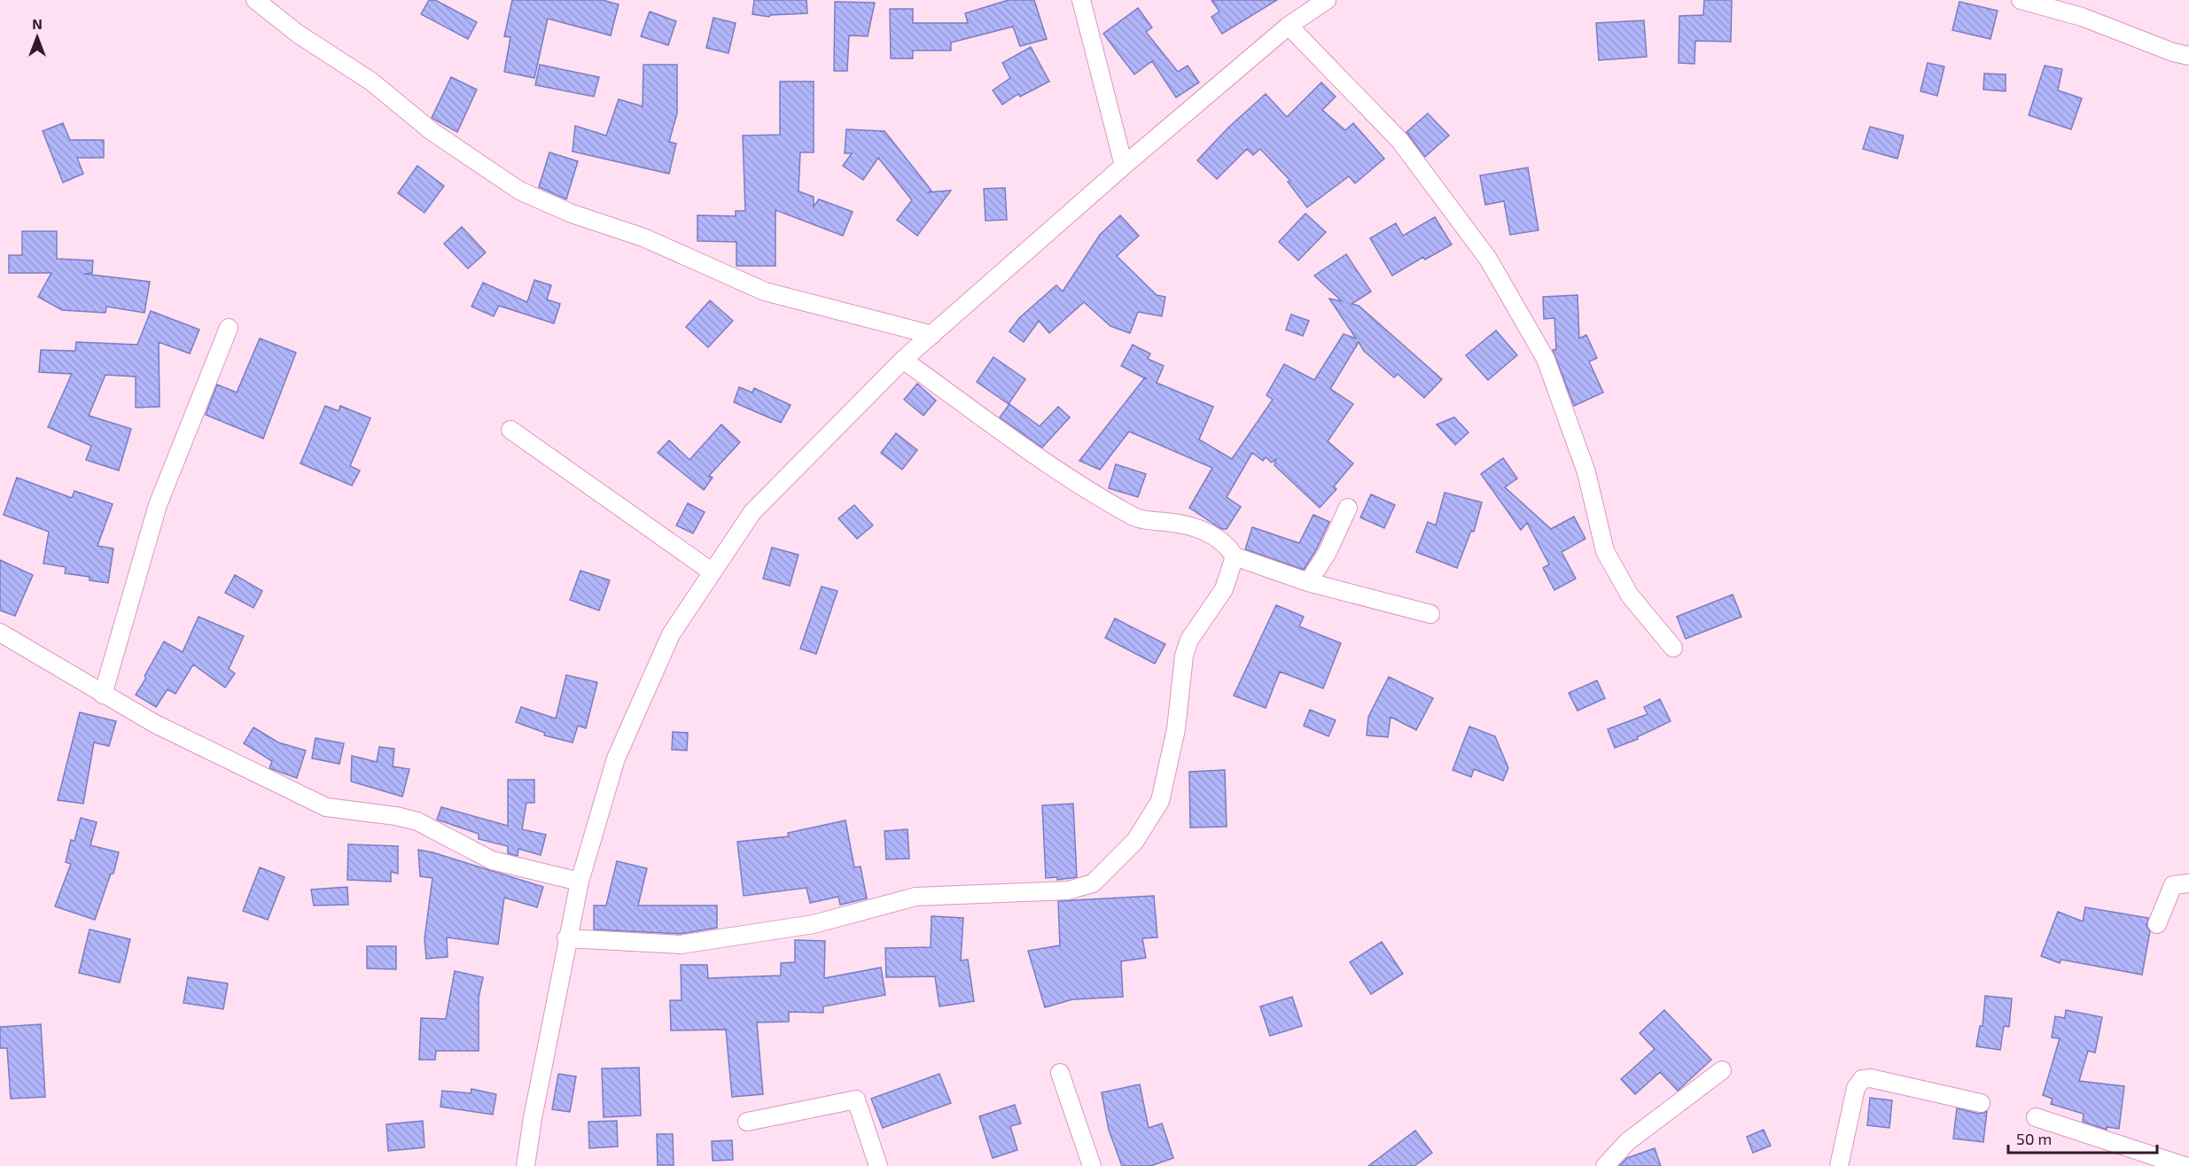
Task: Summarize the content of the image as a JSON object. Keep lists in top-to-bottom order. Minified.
{"scale_bar":"50 m","north":"top"}
